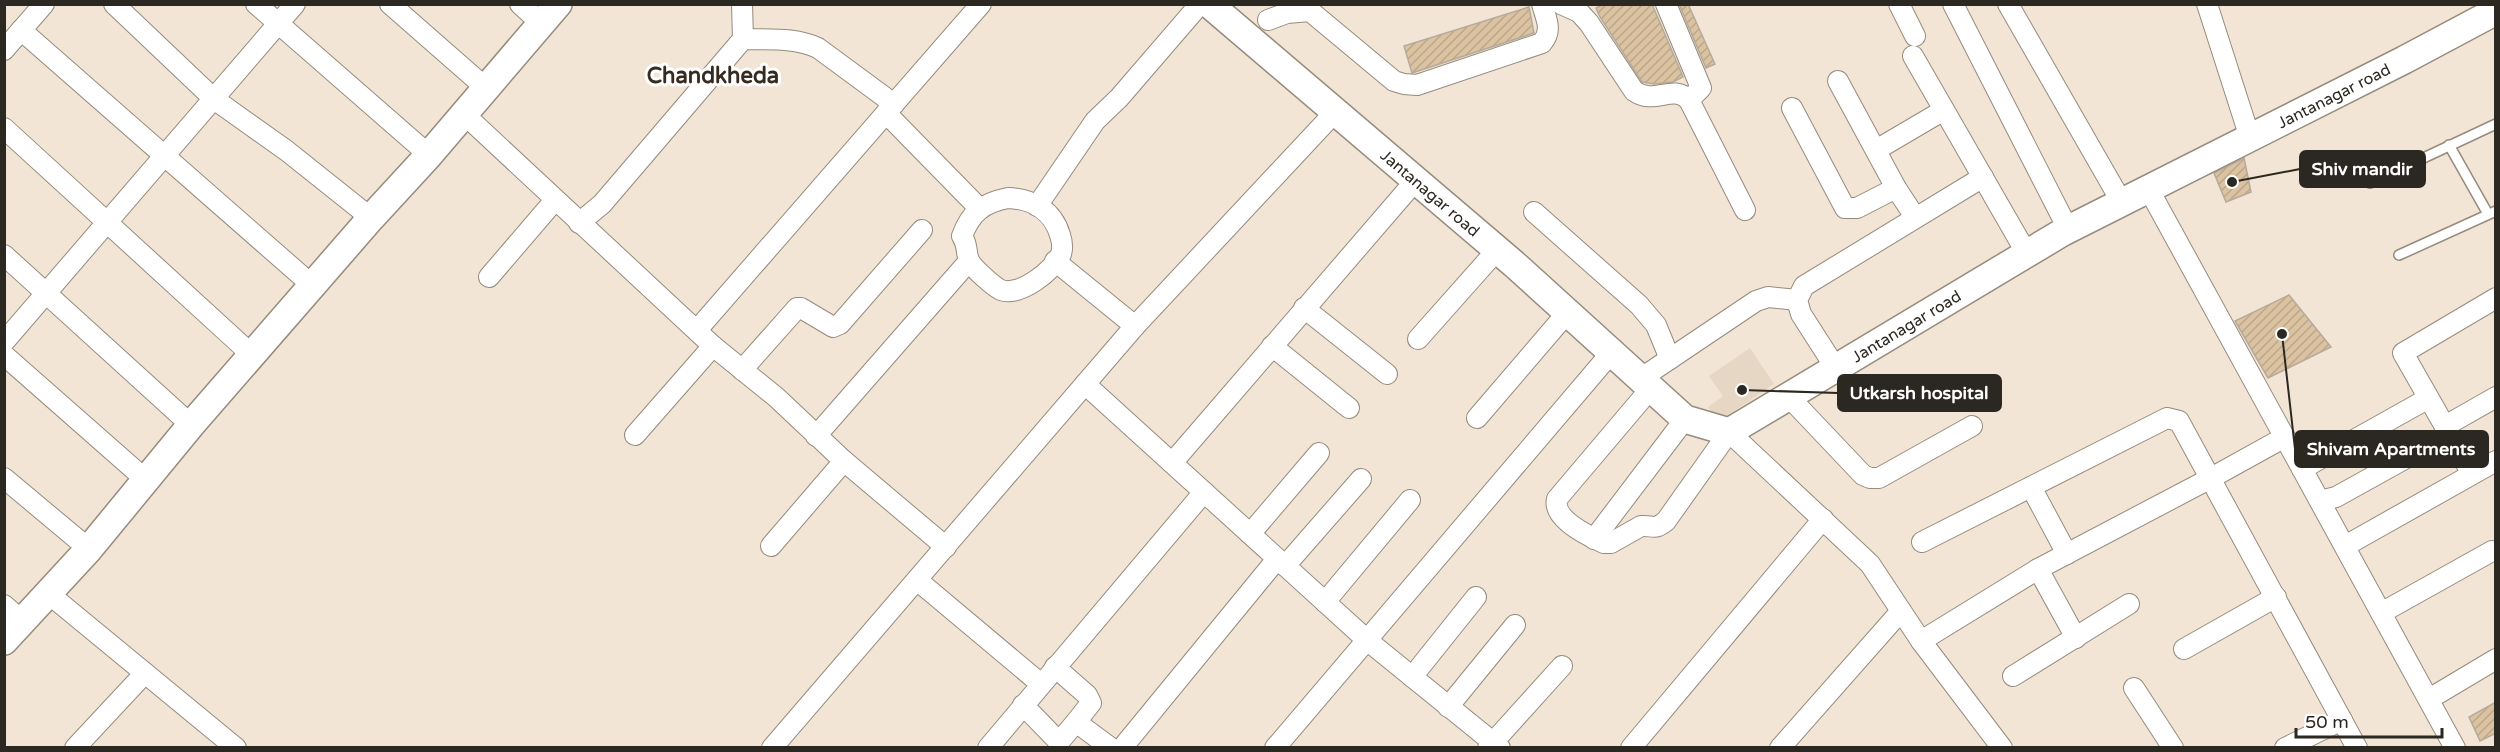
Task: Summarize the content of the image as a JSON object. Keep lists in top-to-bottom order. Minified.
{"streets":{"street":["Jantanagar road"]},"districts":["Chandkheda"],"places":["Shiv mandir","Shivam Apartments","Utkarsh hospital"],"scale_bar":"50 m"}
